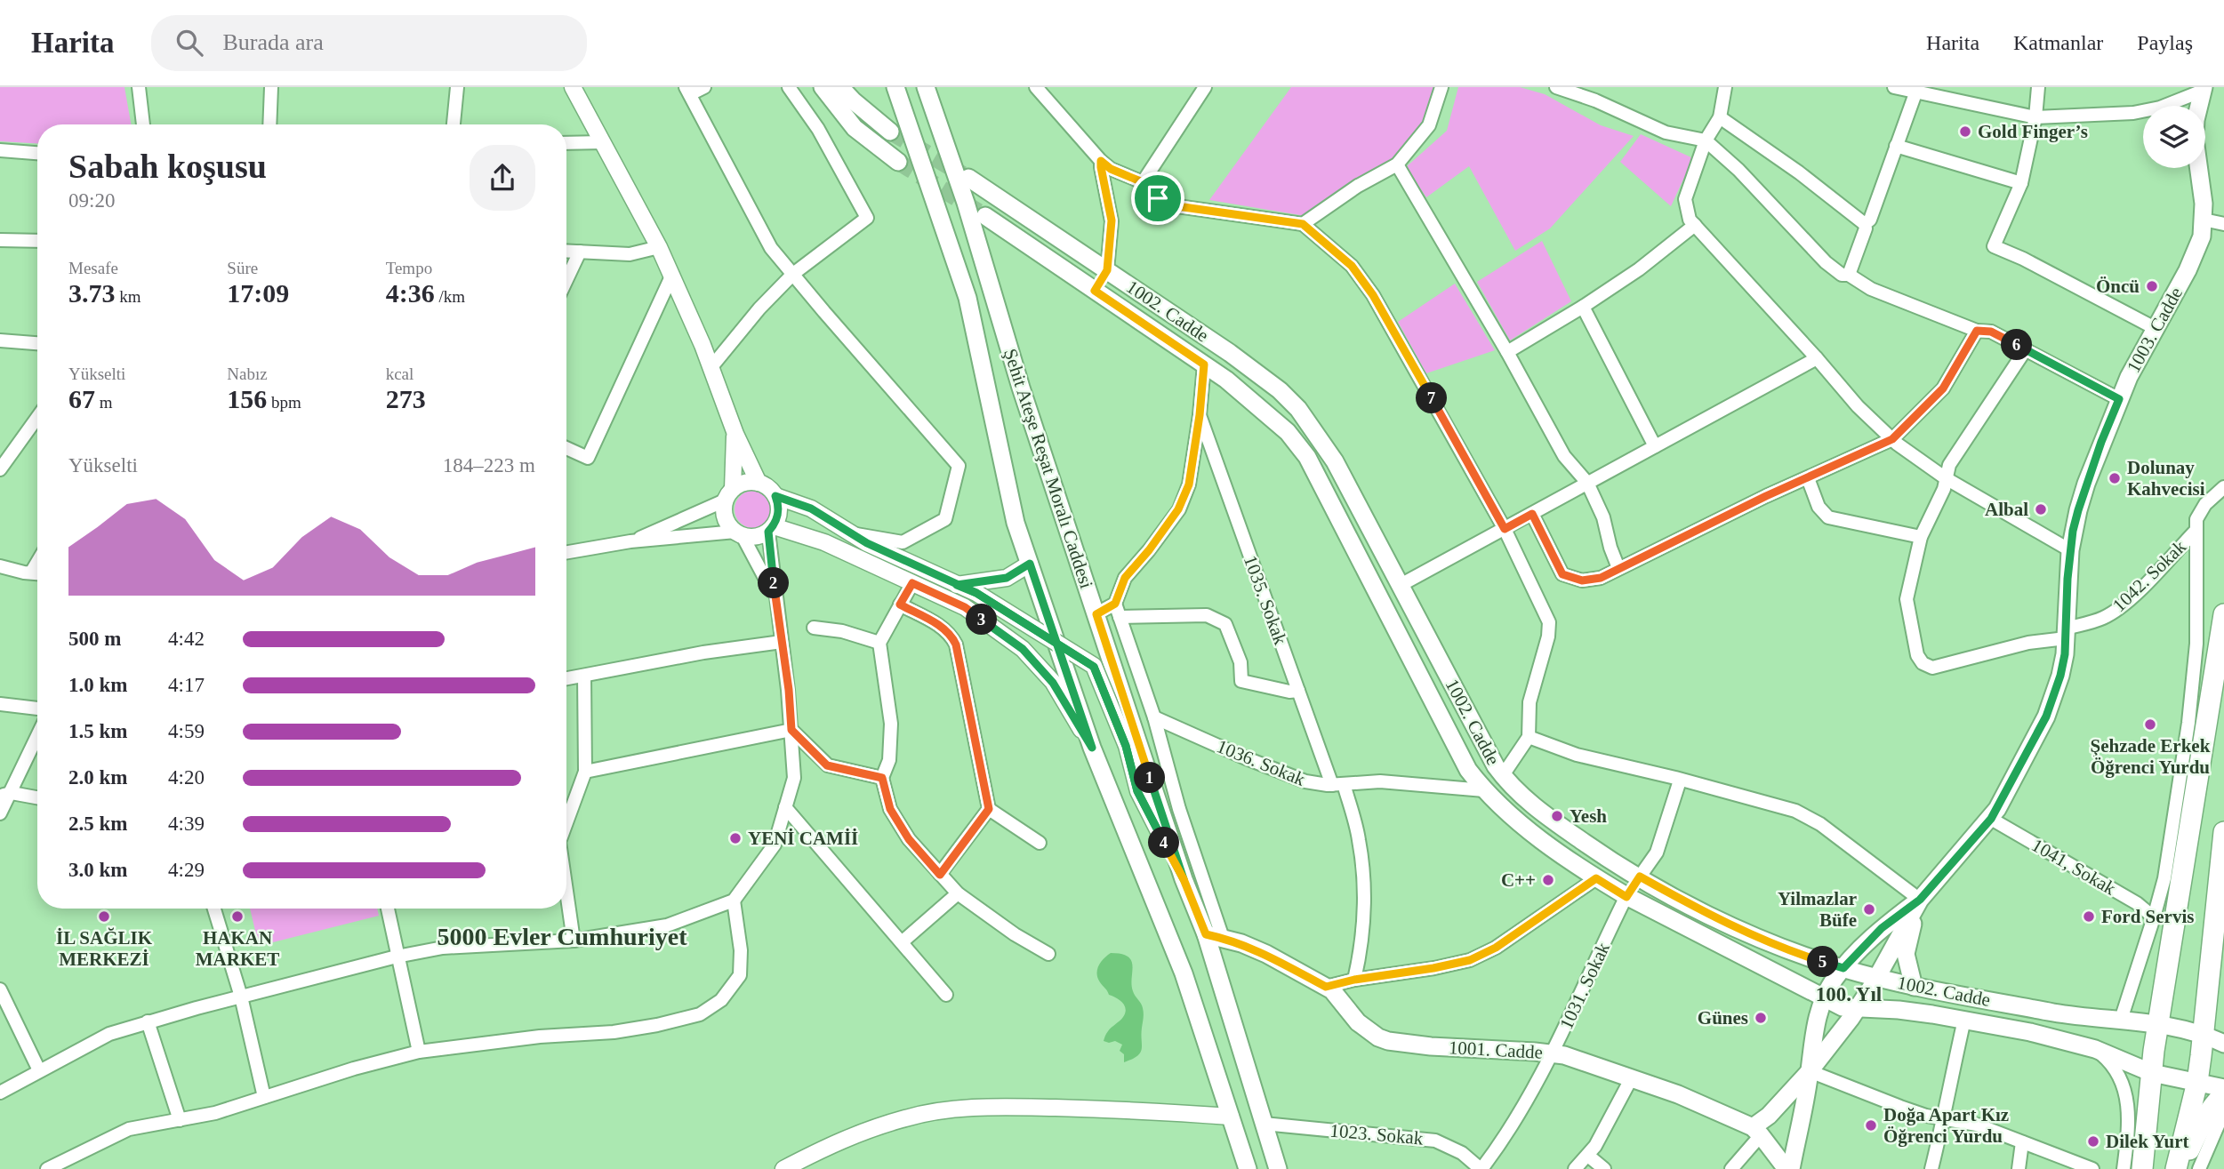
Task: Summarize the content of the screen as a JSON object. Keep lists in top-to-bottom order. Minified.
{"streets":{"main road":["1002. Cadde","1003. Cadde","Şehit Ateşe Reşat Moralı Caddesi","1001. Cadde"],"street":["1042. Sokak","1035. Sokak","1036. Sokak","1041, Sokak","1031. Sokak","1023. Sokak"]},"crossings":[["1002. Cadde","1003. Cadde"],["1002. Cadde","1036. Sokak"],["1002. Cadde","1031. Sokak"],["1003. Cadde","1042. Sokak"],["1003. Cadde","1041, Sokak"],["1003. Cadde","1001. Cadde"],["Şehit Ateşe Reşat Moralı Caddesi","1001. Cadde"],["Şehit Ateşe Reşat Moralı Caddesi","1023. Sokak"],["1035. Sokak","1036. Sokak"],["1031. Sokak","1001. Cadde"],["1031. Sokak","1023. Sokak"]],"districts":["5000 Evler Cumhuriyet","100. Yıl"],"places":["Gold Finger’s","Öncü","Dolunay Kahvecisi","Albal","Şehzade Erkek Öğrenci Yurdu","Yesh","YENİ CAMİİ","C++","Yilmazlar Büfe","İL SAĞLIK MERKEZİ","HAKAN MARKET","Ford Servis","Günes","Doğa Apart Kız Öğrenci Yurdu","Dilek Yurt"],"page":{"header":"Harita","search":"Burada ara","nav":["Harita","Katmanlar","Paylaş"],"heading":["Sabah koşusu","09:20"],"stats":[["Mesafe","3.73 km"],["Süre","17:09"],["Tempo","4:36 /km"],["Yükselti","67 m"],["Nabız","156 bpm"],["kcal","273"]],"pins":["6","7","2","3","1","4","5"],"chart":["Yükselti","184–223 m"],"list":[{"name":"500 m","note":"4:42"},{"name":"1.0 km","note":"4:17"},{"name":"1.5 km","note":"4:59"},{"name":"2.0 km","note":"4:20"},{"name":"2.5 km","note":"4:39"},{"name":"3.0 km","note":"4:29"}]}}
